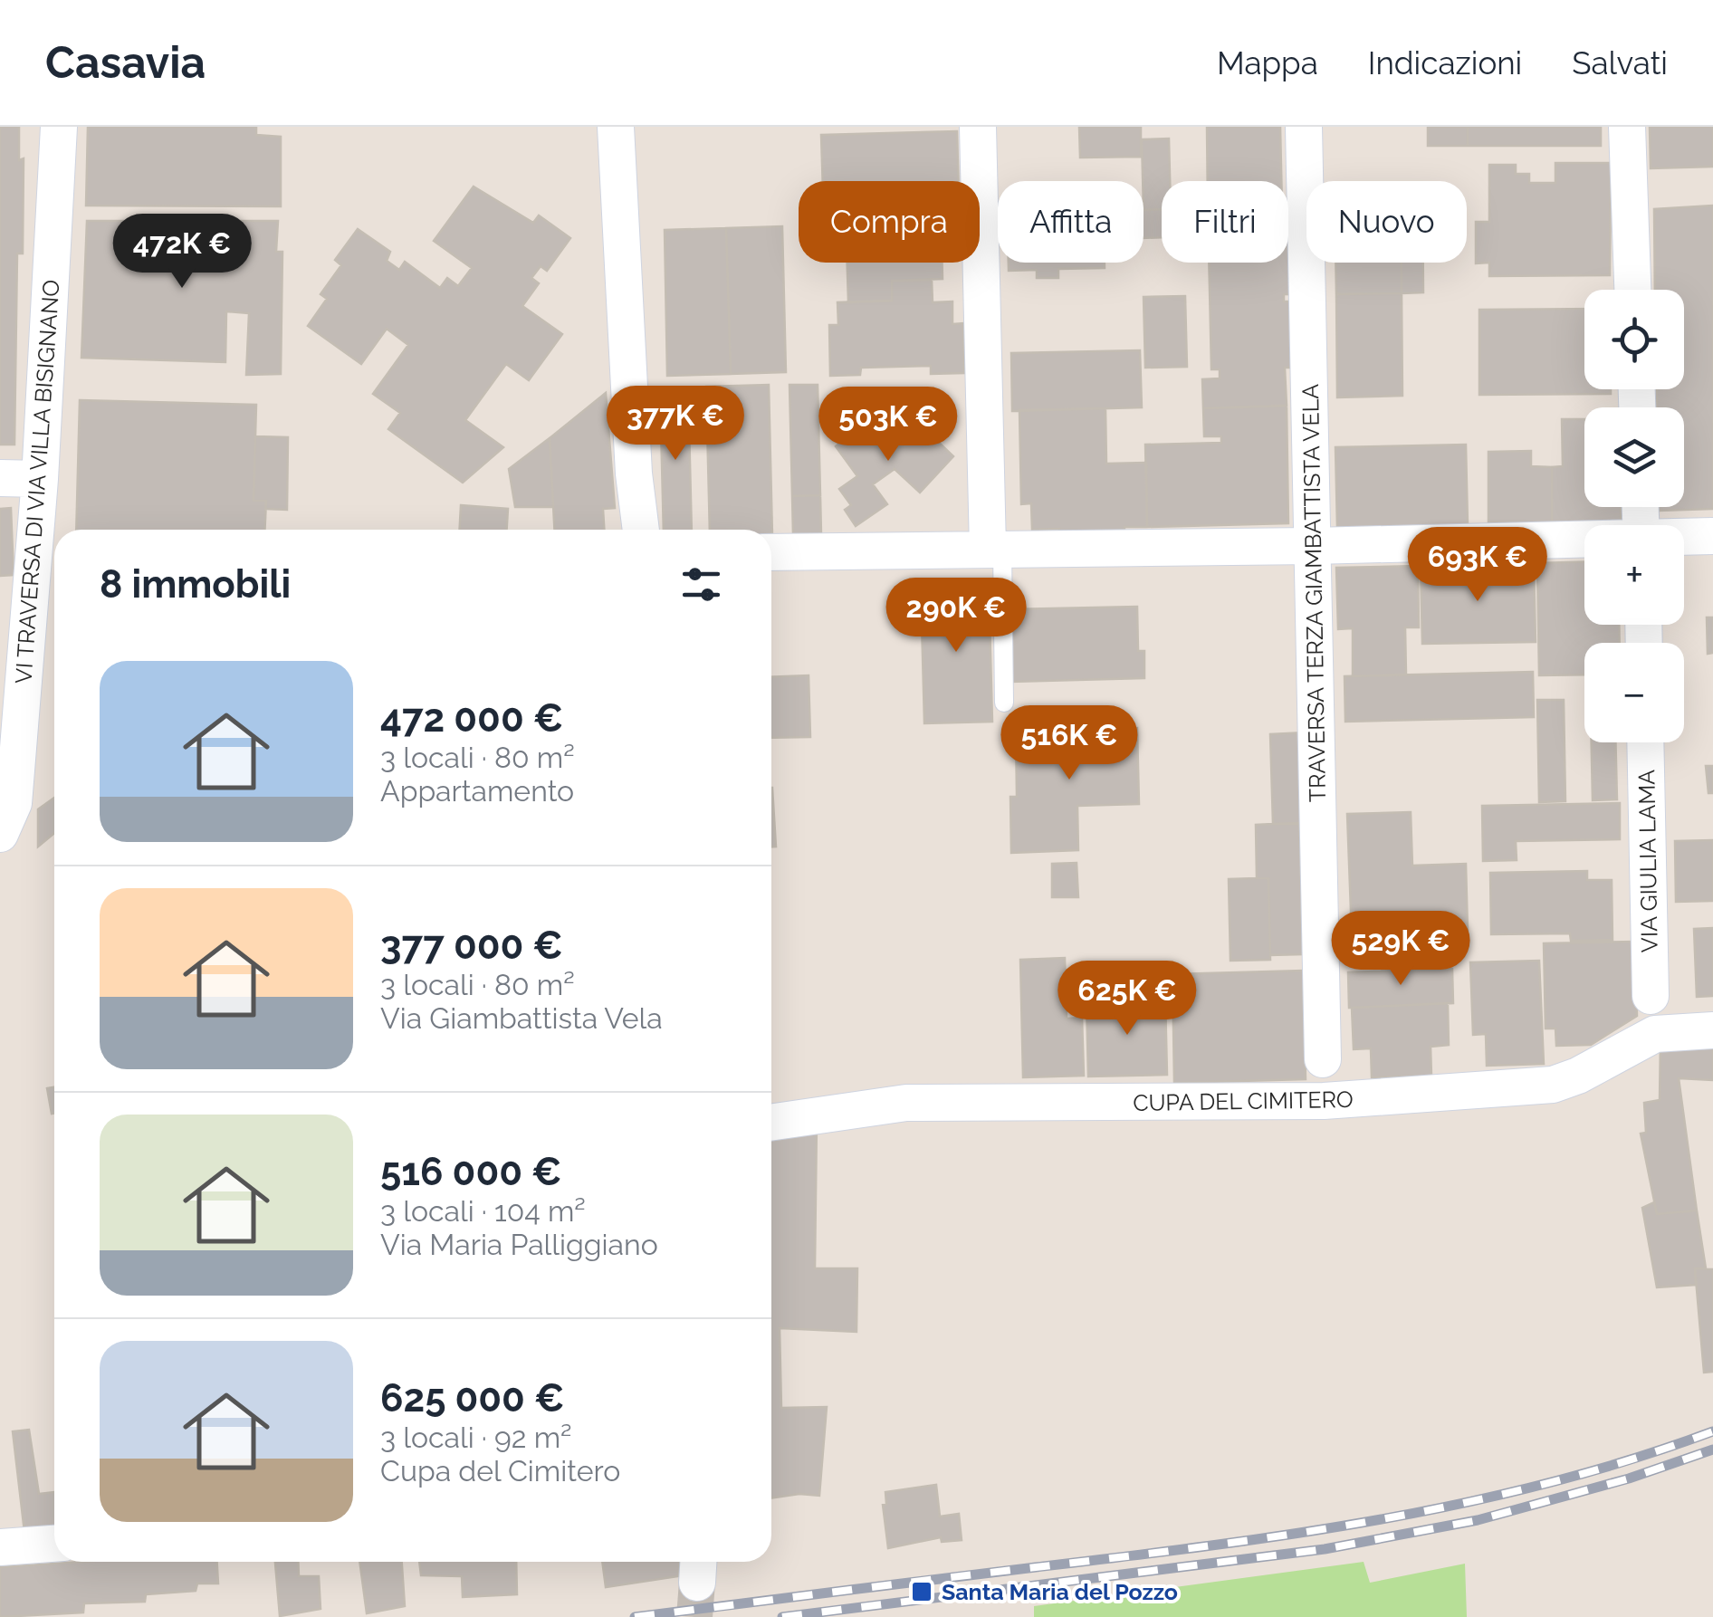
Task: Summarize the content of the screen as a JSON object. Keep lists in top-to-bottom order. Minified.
{"streets":{"street":["VI TRAVERSA DI VIA VILLA BISIGNANO","TRAVERSA TERZA GIAMBATTISTA VELA","VIA GIULIA LAMA","CUPA DEL CIMITERO"]},"places":{"transit":["Santa Maria del Pozzo"]},"page":{"header":"Casavia","nav":["Mappa","Indicazioni","Salvati"],"chip":["Compra","Affitta","Filtri","Nuovo"],"price":["472K €","377K €","503K €","693K €","290K €","516K €","529K €","625K €"],"map_buttons":["+","−"],"heading":"8 immobili","list":[{"name":"472 000 €","note":"3 locali · 80 m² · Appartamento"},{"name":"377 000 €","note":"3 locali · 80 m² · Via Giambattista Vela"},{"name":"516 000 €","note":"3 locali · 104 m² · Via Maria Palliggiano"},{"name":"625 000 €","note":"3 locali · 92 m² · Cupa del Cimitero"}]}}
